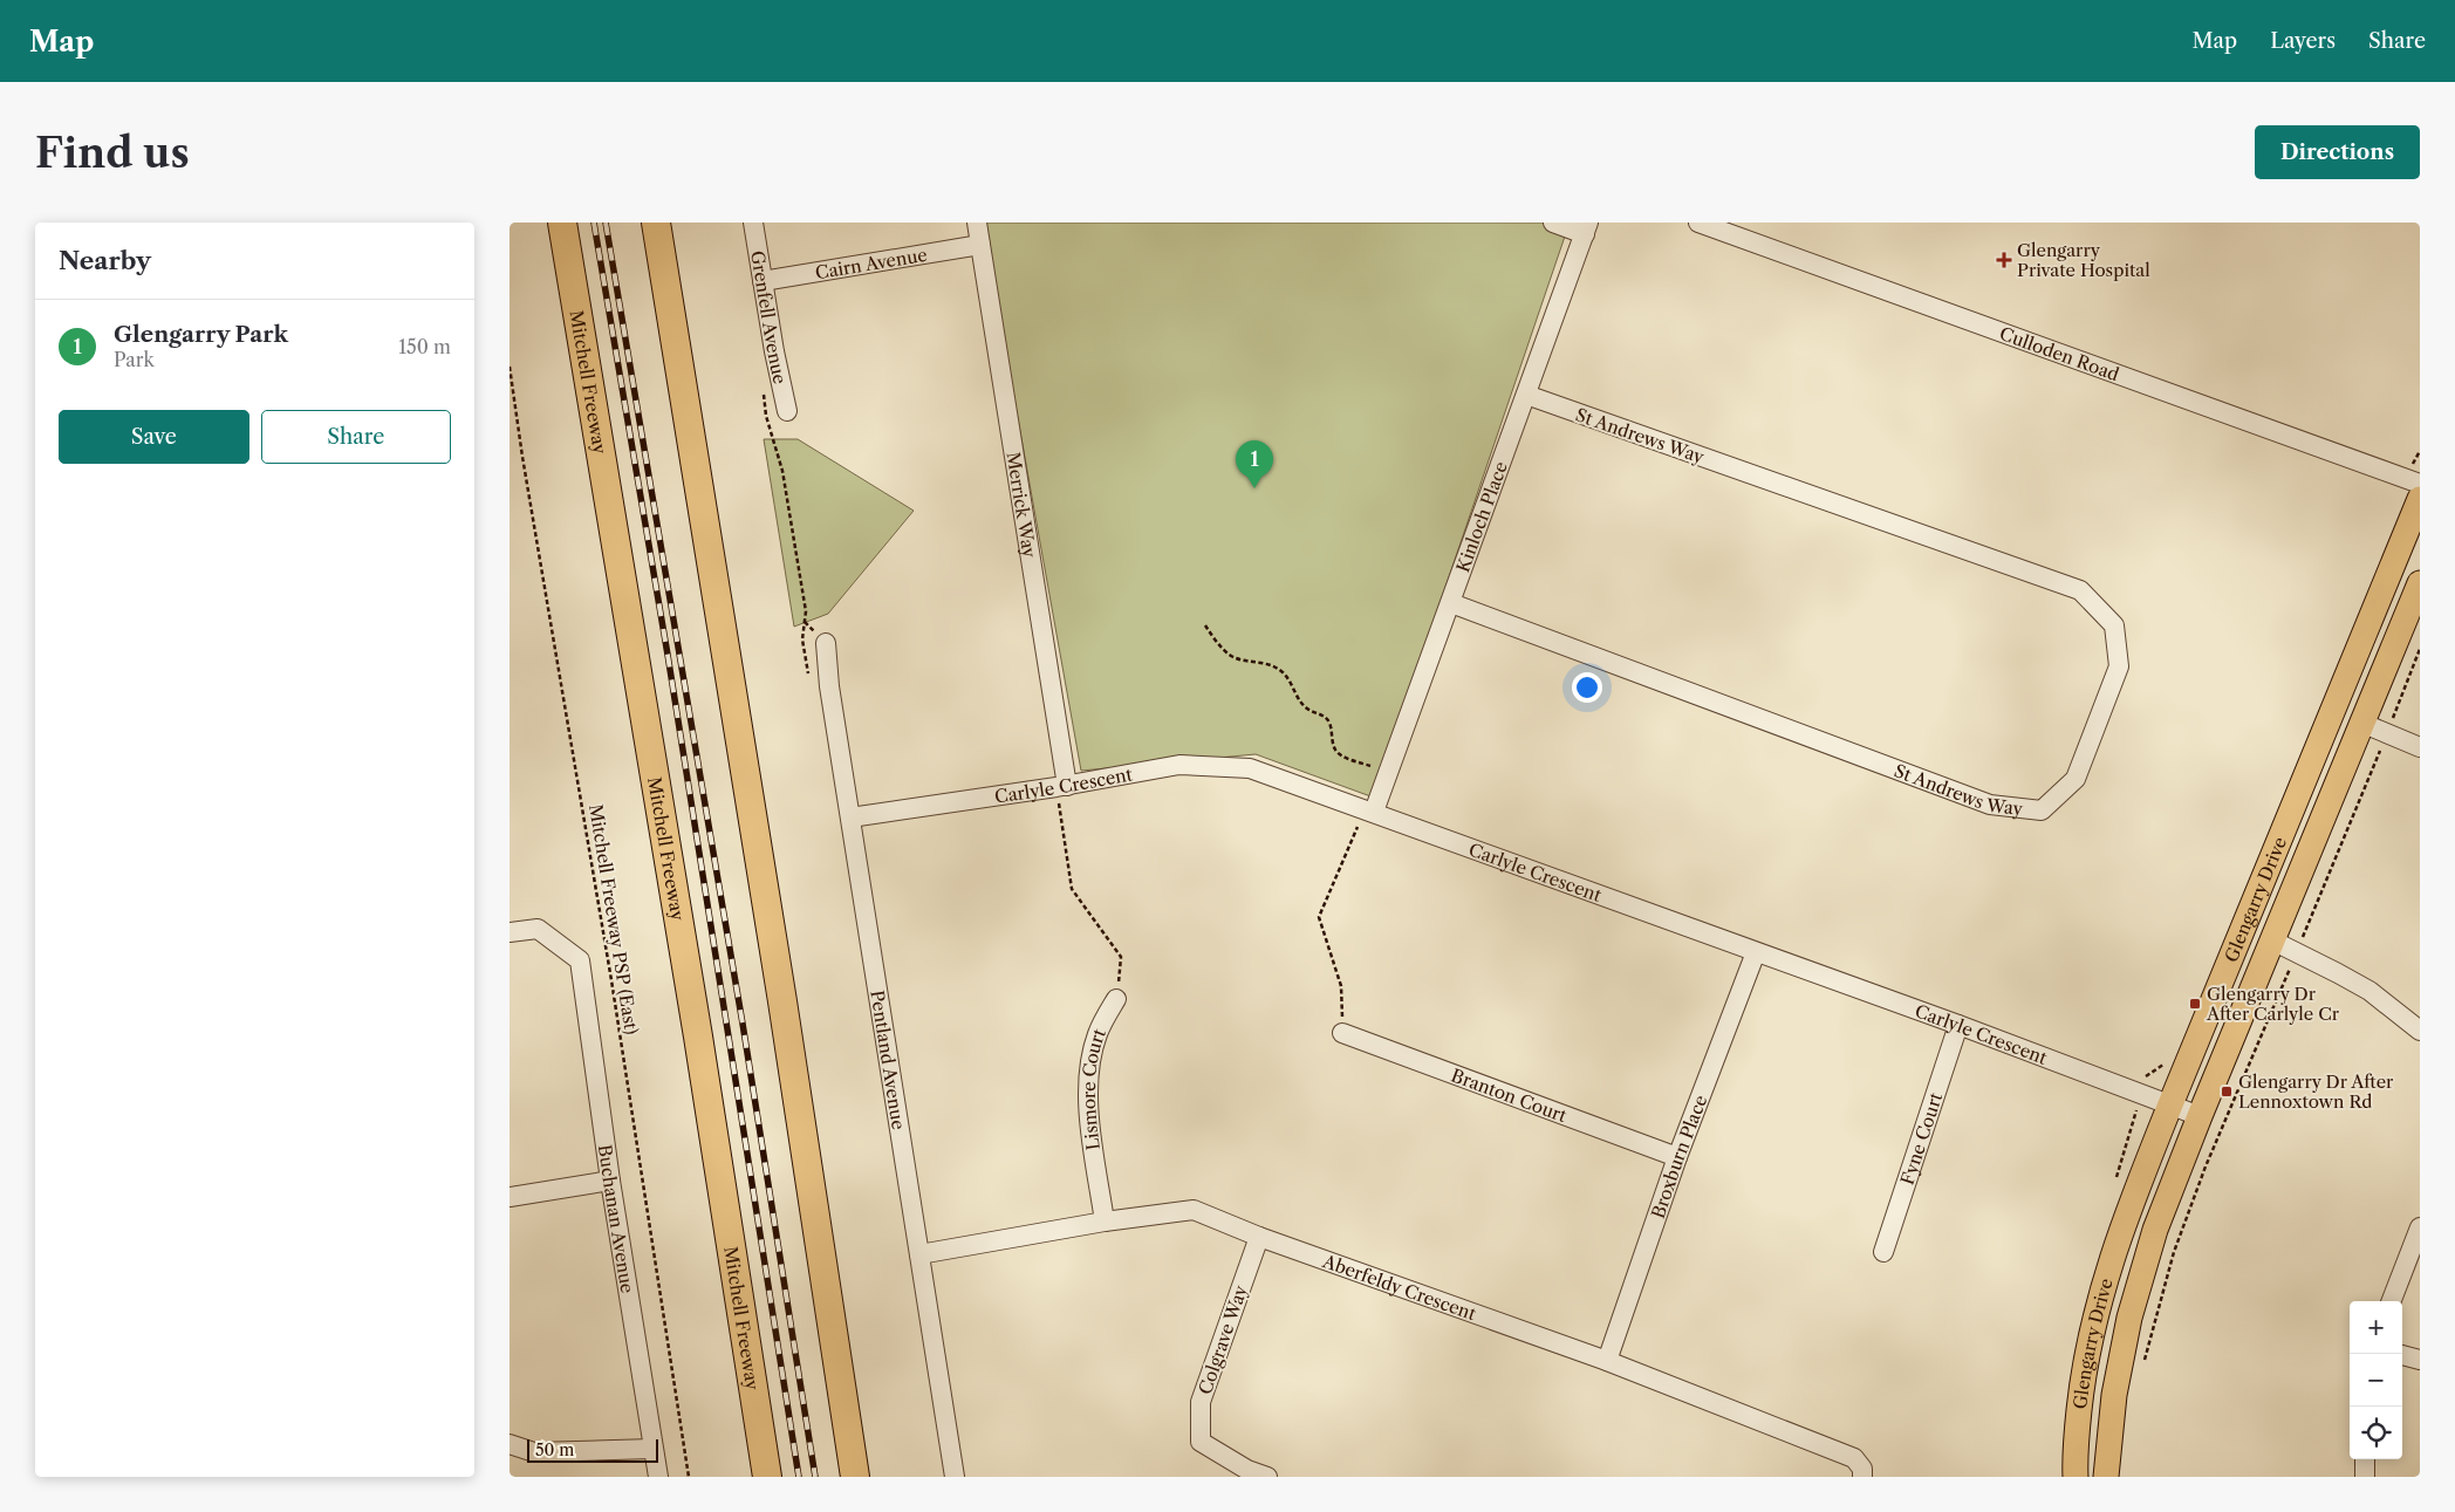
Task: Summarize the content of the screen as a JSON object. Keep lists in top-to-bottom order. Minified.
{"streets":{"highway":["Mitchell Freeway"],"main road":["Glengarry Drive"],"street":["Cairn Avenue","Grenfell Avenue","Culloden Road","St Andrews Way","Merrick Way","Kinloch Place","Carlyle Crescent","Pentland Avenue","Lismore Court","Branton Court","Fyne Court","Broxburn Place","Buchanan Avenue","Aberfeldy Crescent","Colgrave Way"],"path":["Mitchell Freeway PSP (East)"]},"crossings":[["Cairn Avenue","Grenfell Avenue"],["Cairn Avenue","Merrick Way"],["St Andrews Way","Kinloch Place"],["Merrick Way","Carlyle Crescent"],["Kinloch Place","Carlyle Crescent"],["Carlyle Crescent","Glengarry Drive"],["Carlyle Crescent","Pentland Avenue"],["Carlyle Crescent","Fyne Court"],["Carlyle Crescent","Broxburn Place"],["Pentland Avenue","Aberfeldy Crescent"],["Lismore Court","Aberfeldy Crescent"],["Branton Court","Broxburn Place"],["Broxburn Place","Aberfeldy Crescent"],["Aberfeldy Crescent","Colgrave Way"]],"places":{"health":["Glengarry Private Hospital"],"transit":["Glengarry Dr After Carlyle Cr","Glengarry Dr After Lennoxtown Rd"]},"scale_bar":"50 m","page":{"header":"Map","nav":["Map","Layers","Share"],"buttons":["Directions",["Save","Share"]],"title":"Find us","heading":"Nearby","list":[{"mark":"1","name":"Glengarry Park","note":"Park","value":"150 m"}],"pins":"1","map_buttons":["+","−"],"scale":"50 m"}}
